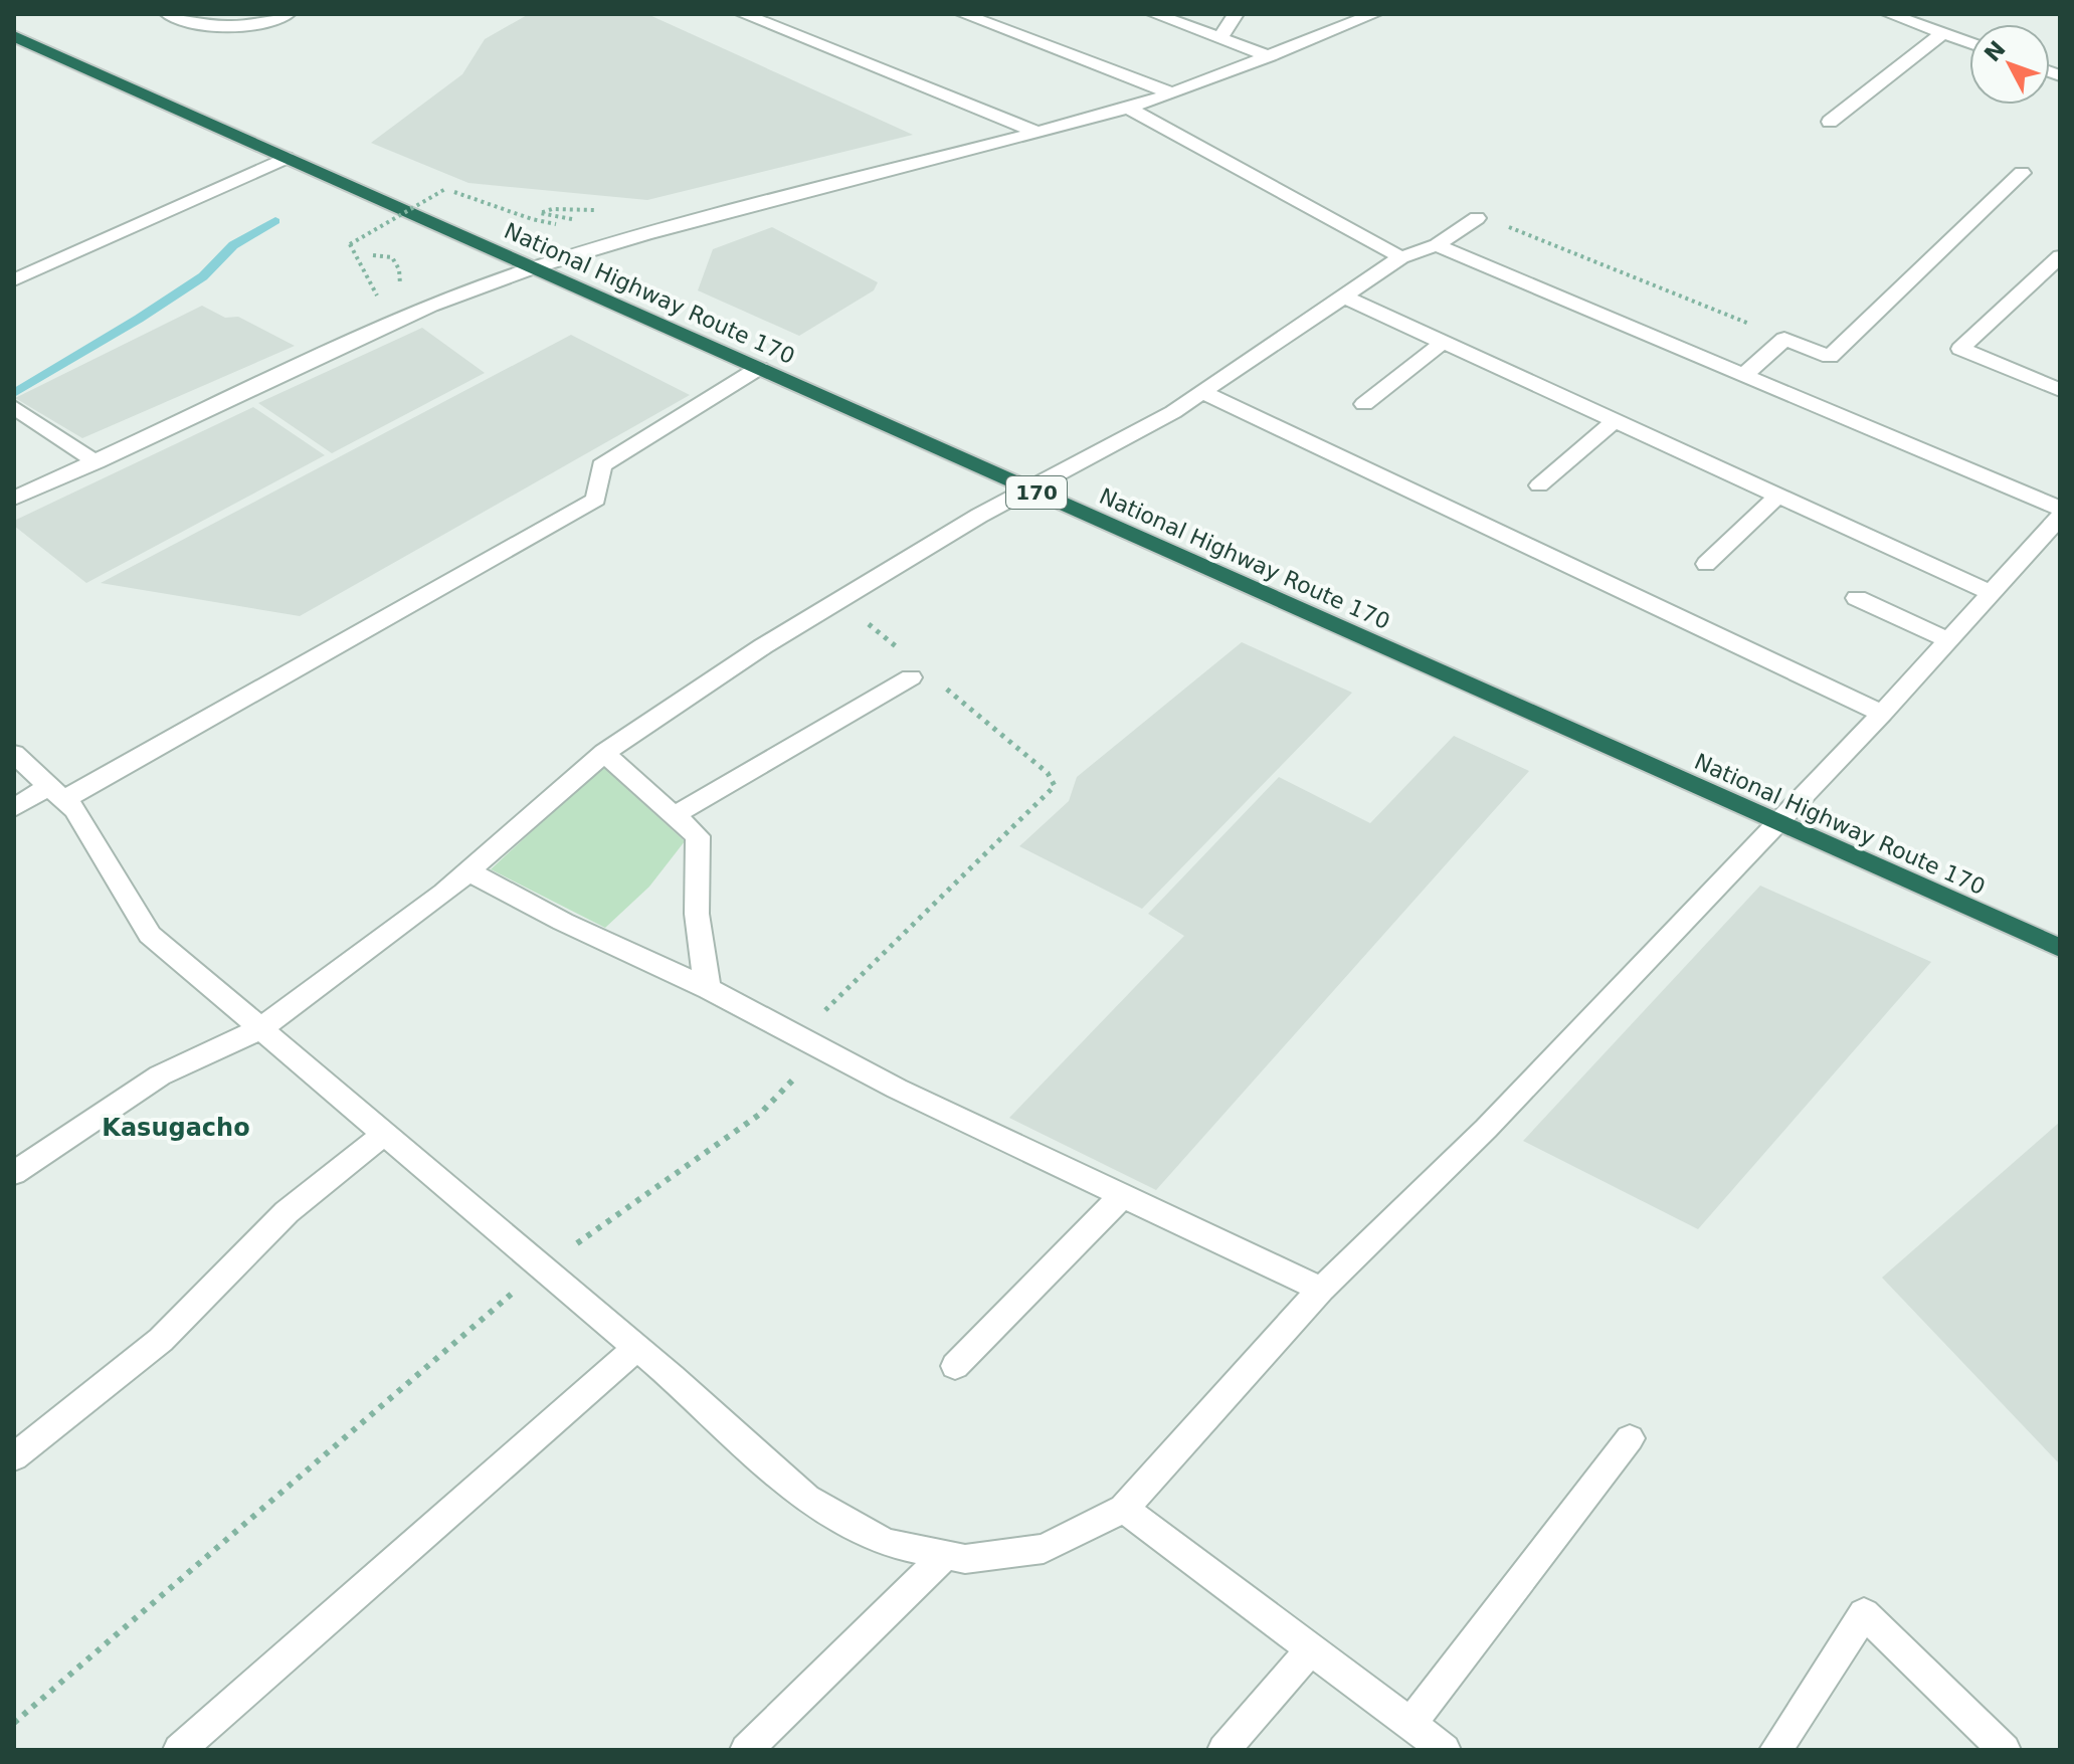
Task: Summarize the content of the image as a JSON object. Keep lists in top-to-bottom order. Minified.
{"streets":{"highway":["National Highway Route 170","170"]},"districts":["Kasugacho"],"north":"top left"}
